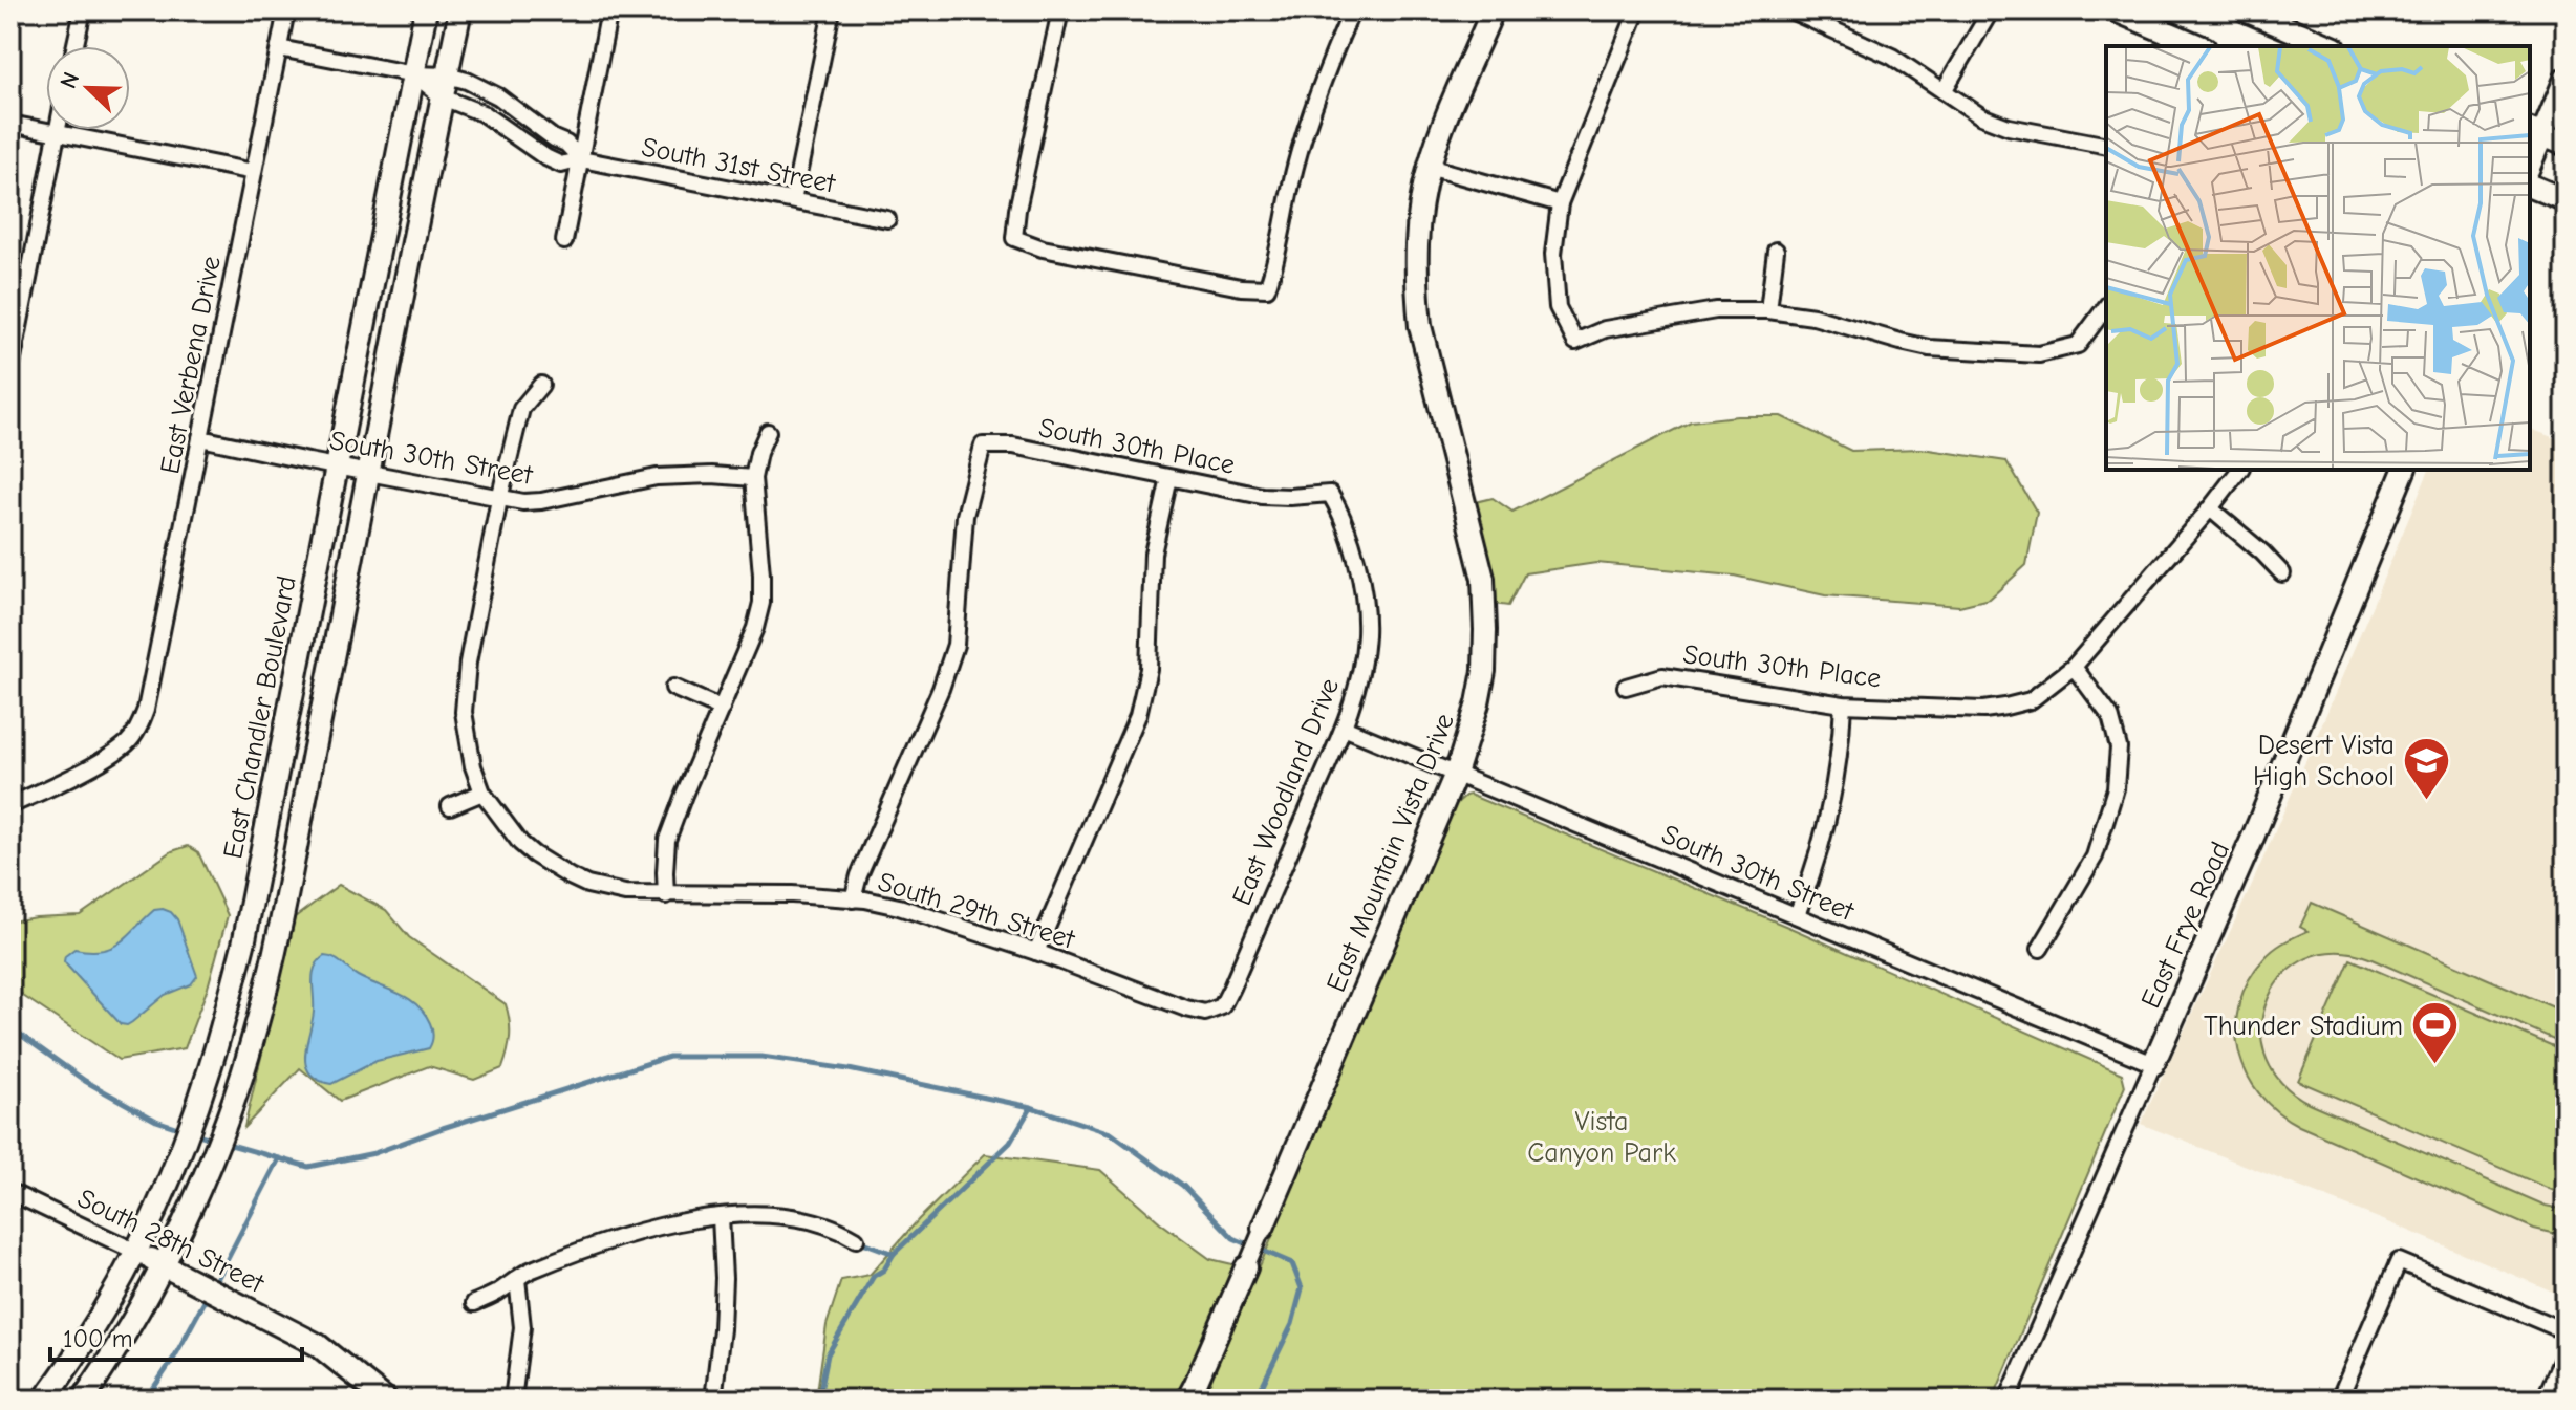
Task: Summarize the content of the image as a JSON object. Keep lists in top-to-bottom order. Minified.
{"streets":{"main road":["East Chandler Boulevard","East Mountain Vista Drive","East Frye Road","South 28th Street"],"street":["South 31st Street","East Verbena Drive","South 30th Place","South 30th Street","East Woodland Drive","South 29th Street"]},"crossings":[["South 31st Street","East Chandler Boulevard"],["East Verbena Drive","South 30th Street"],["South 30th Place","East Woodland Drive"],["South 30th Place","South 29th Street"],["South 30th Street","East Chandler Boulevard"],["South 30th Street","East Woodland Drive"],["South 30th Street","East Mountain Vista Drive"],["South 30th Street","East Frye Road"],["East Chandler Boulevard","South 28th Street"],["East Woodland Drive","South 29th Street"]],"parks":["Vista Canyon Park"],"places":{"school or university":["Desert Vista High School"],"sports":["Thunder Stadium"]},"scale_bar":"100 m","north":"top left"}
